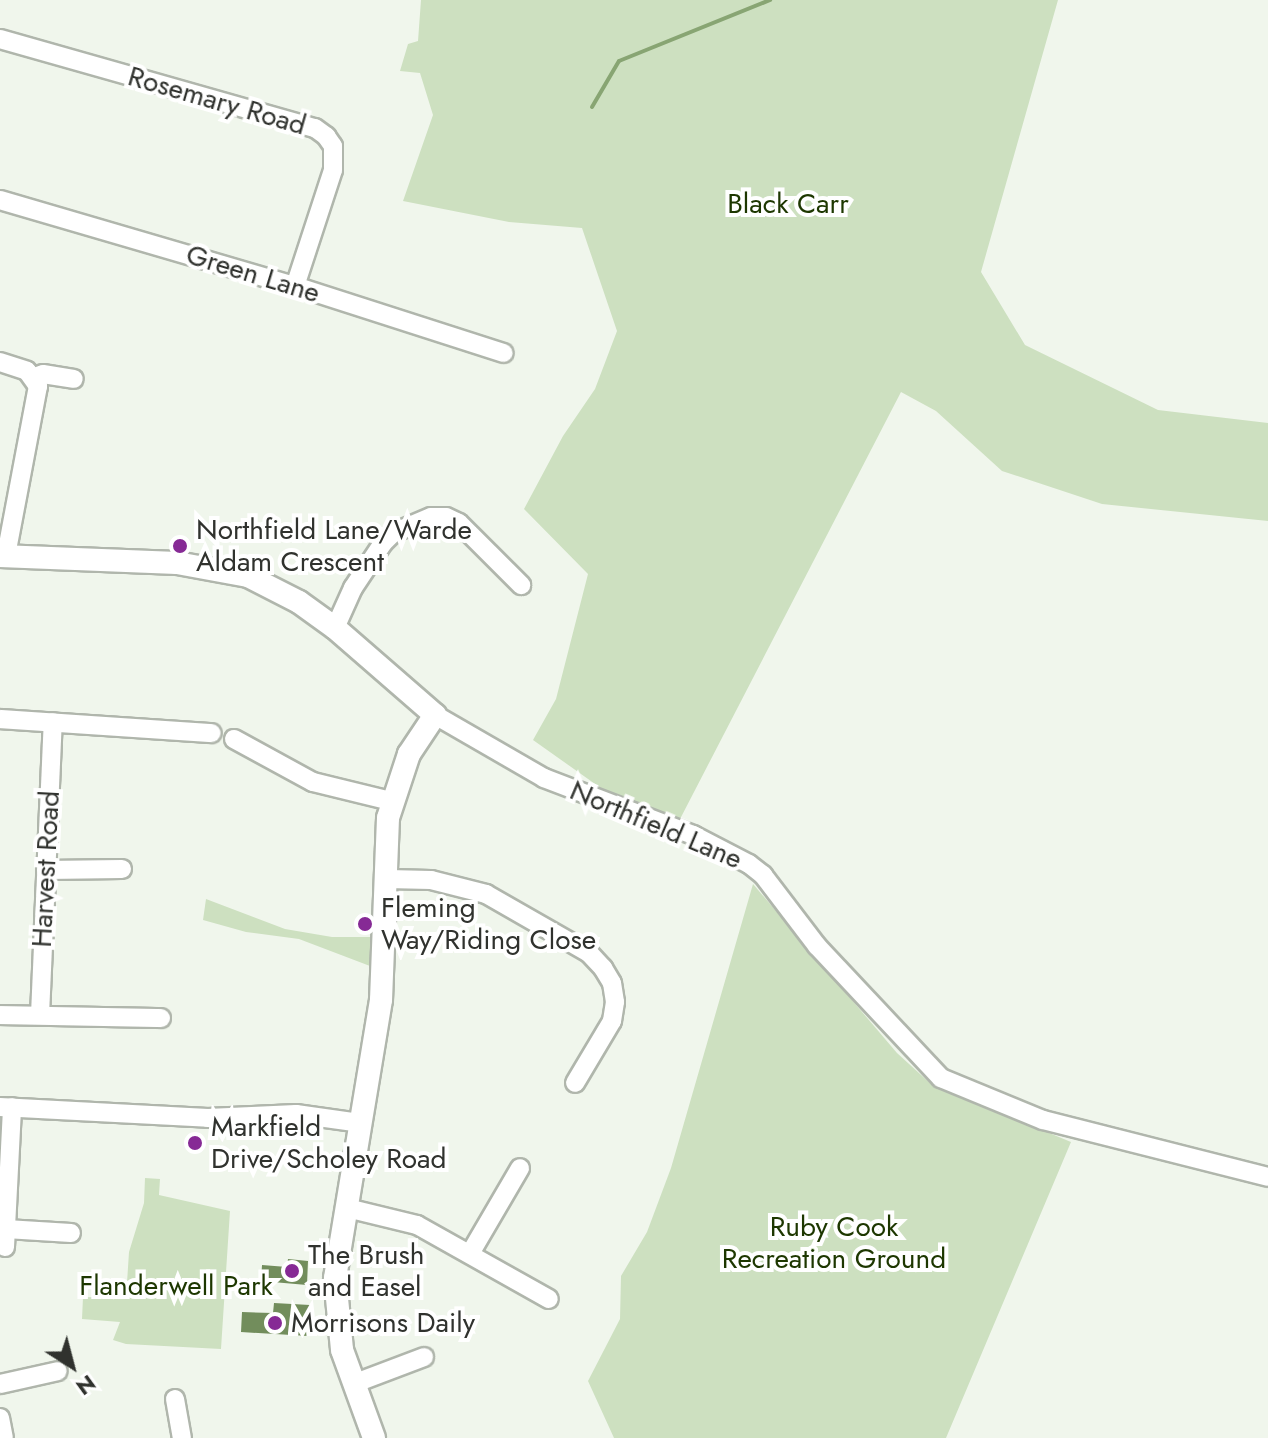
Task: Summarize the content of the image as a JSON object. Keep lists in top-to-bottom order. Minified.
{"streets":{"street":["Rosemary Road","Green Lane","Northfield Lane","Harvest Road"]},"crossings":[["Rosemary Road","Green Lane"]],"parks":["Black Carr","Ruby Cook Recreation Ground","Flanderwell Park"],"places":["Northfield Lane/Warde Aldam Crescent","Fleming Way/Riding Close","Markfield Drive/Scholey Road","The Brush and Easel","Morrisons Daily"],"north":"bottom right"}
